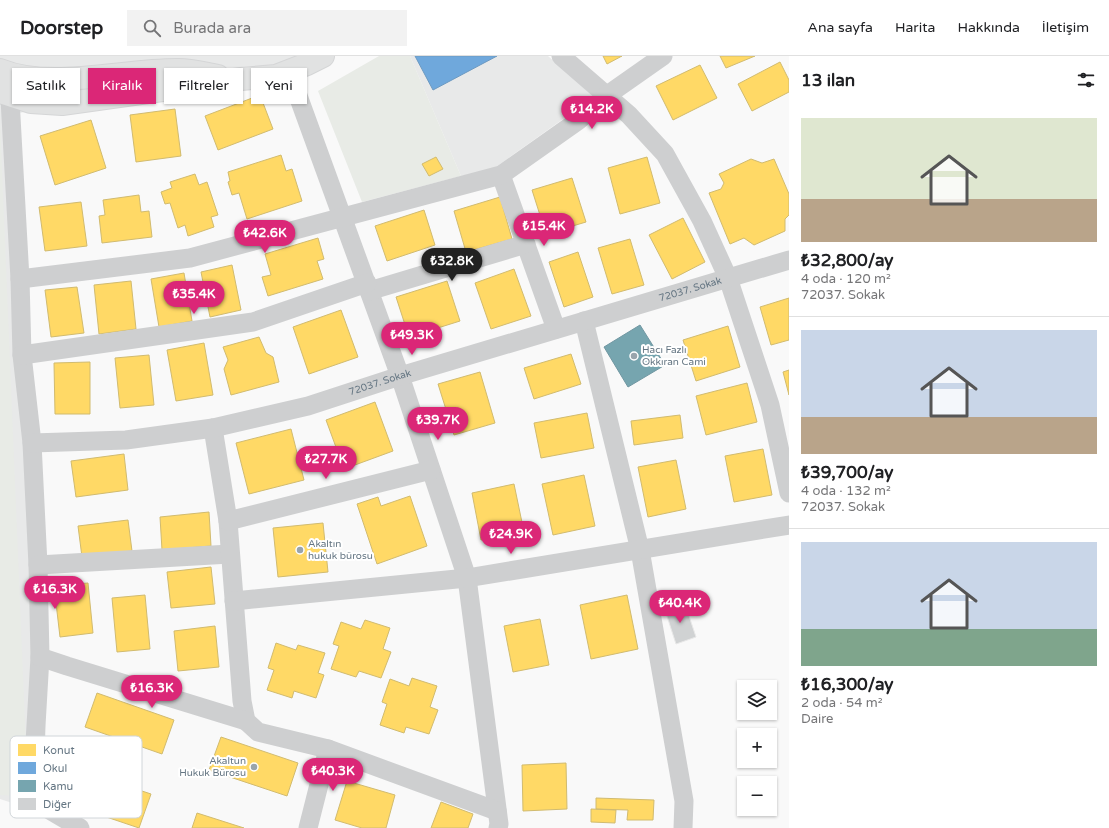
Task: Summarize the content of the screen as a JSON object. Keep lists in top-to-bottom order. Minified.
{"streets":{"street":["72037. Sokak"]},"places":["Hacı Fazlı Okkıran Cami","Akaltın hukuk bürosu","Akaltun Hukuk Bürosu"],"legend":["Konut","Okul","Kamu","Diğer"],"page":{"header":"Doorstep","search":"Burada ara","nav":["Ana sayfa","Harita","Hakkında","İletişim"],"heading":"13 ilan","chip":["Satılık","Kiralık","Filtreler","Yeni"],"price":["₺14.2K","₺15.4K","₺42.6K","₺32.8K","₺35.4K","₺49.3K","₺39.7K","₺27.7K","₺24.9K","₺16.3K","₺40.4K","₺16.3K","₺40.3K"],"list":[{"name":"₺32,800/ay","note":"4 oda · 120 m² · 72037. Sokak"},{"name":"₺39,700/ay","note":"4 oda · 132 m² · 72037. Sokak"},{"name":"₺16,300/ay","note":"2 oda · 54 m² · Daire"}],"map_buttons":["+","−"]}}
